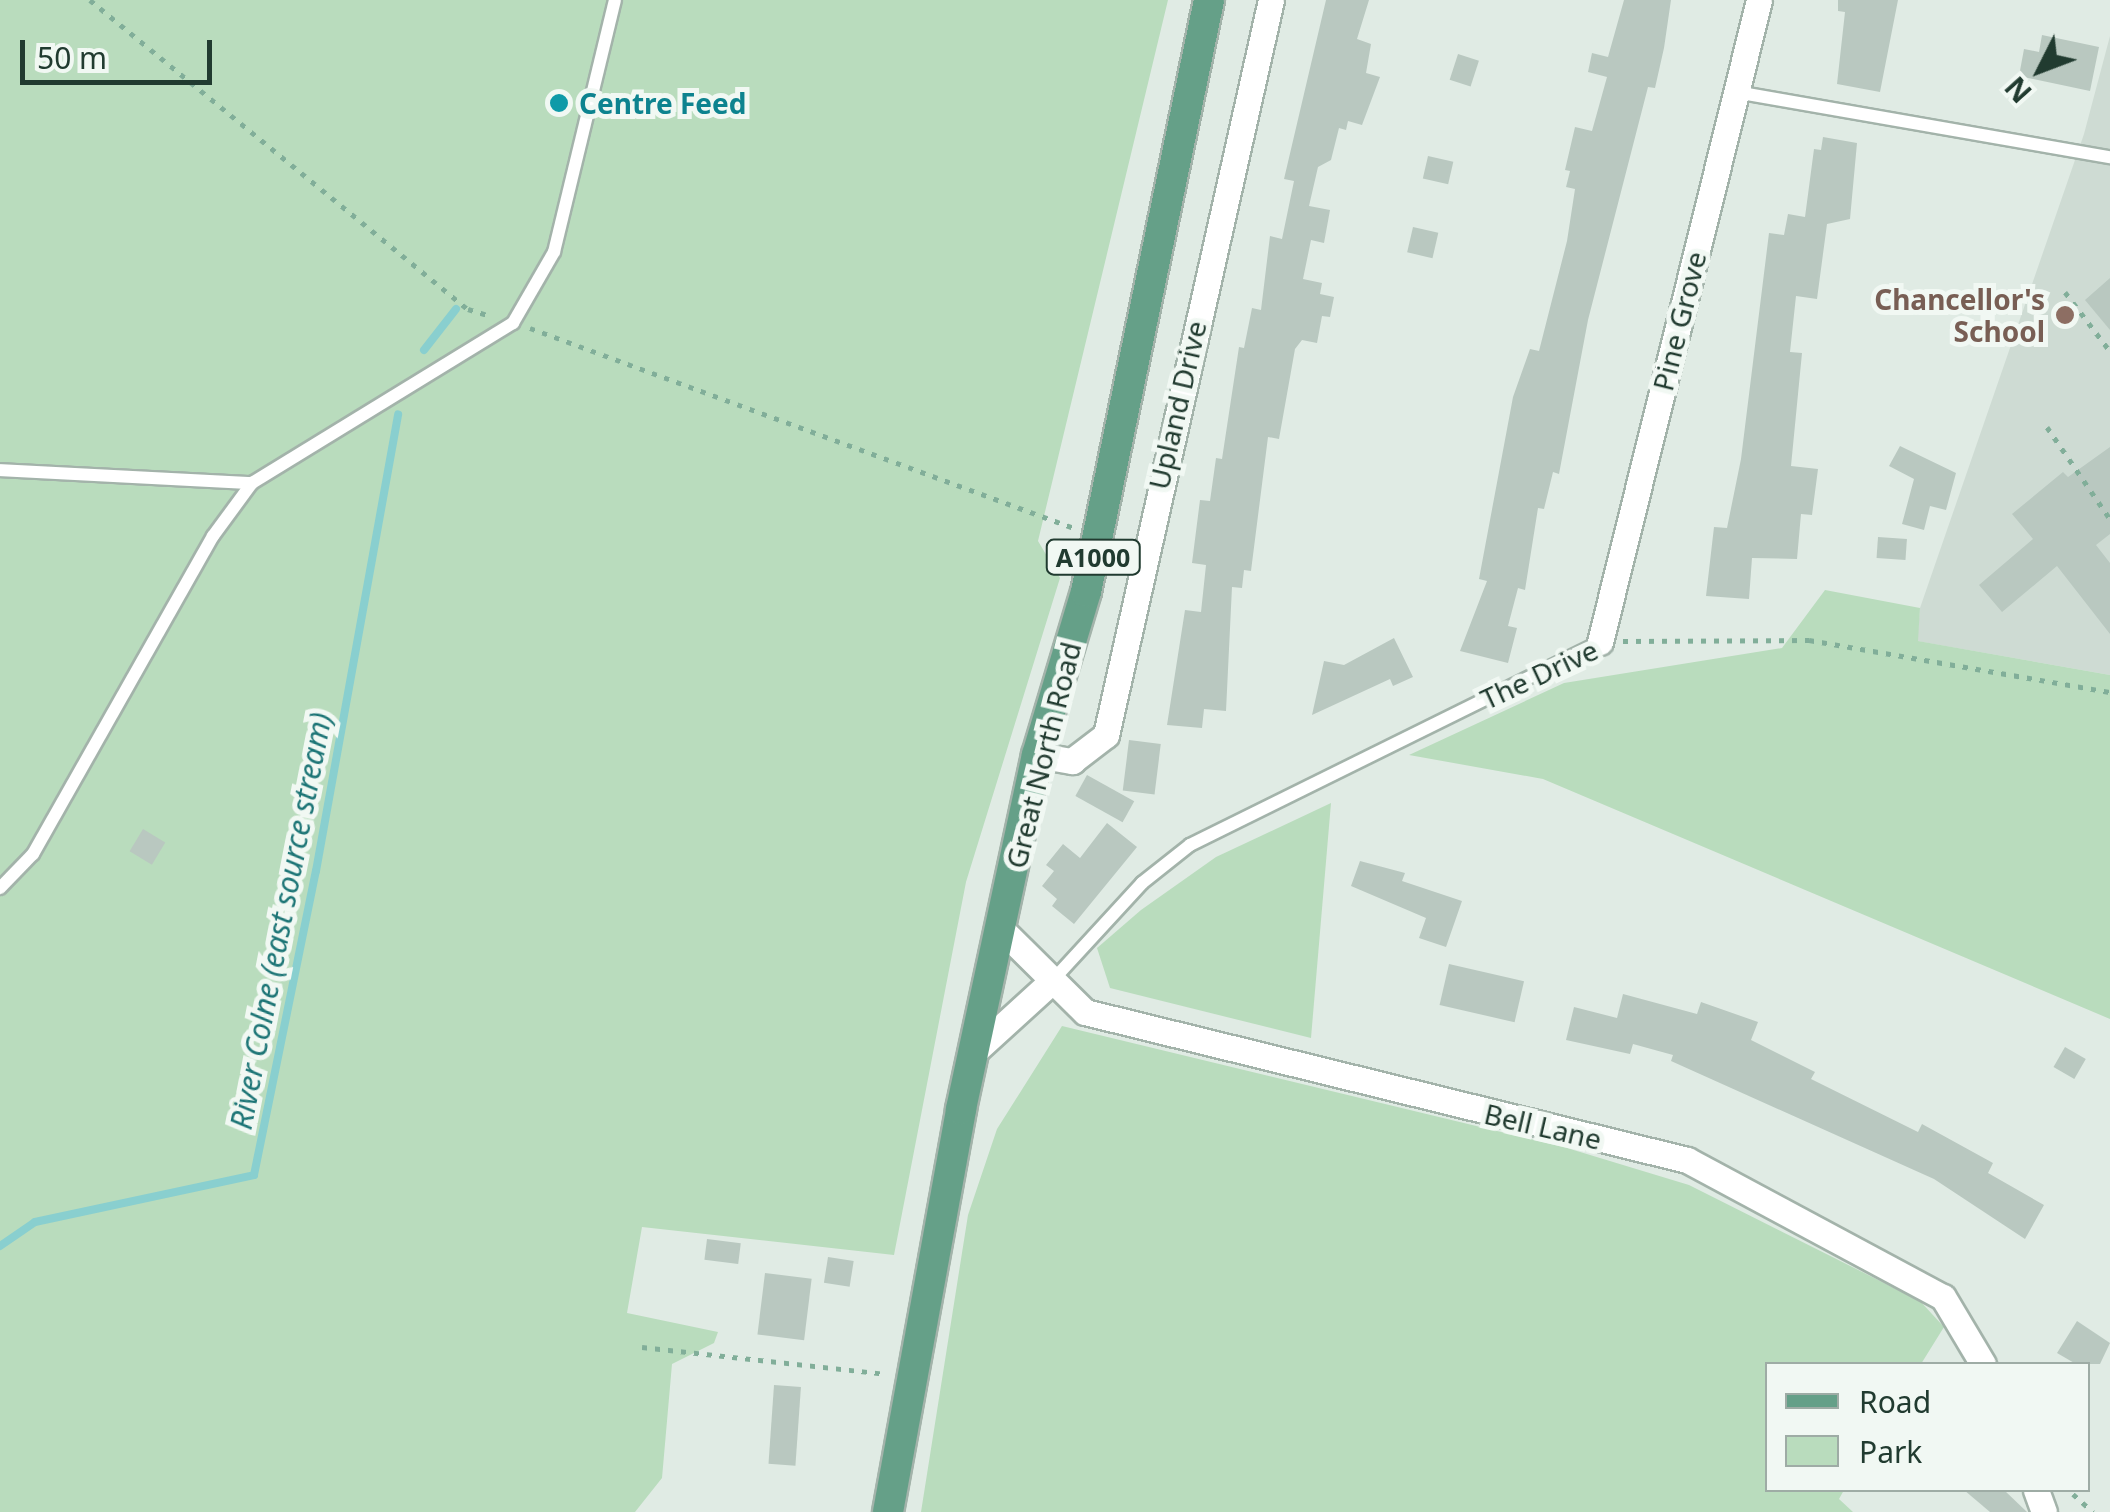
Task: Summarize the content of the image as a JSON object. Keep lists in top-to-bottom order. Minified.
{"streets":{"main road":["A1000","Great North Road"],"street":["Pine Grove","Upland Drive","Bell Lane"],"lane":["The Drive"]},"crossings":[["Pine Grove","The Drive"],["Upland Drive","Great North Road"],["The Drive","Bell Lane"],["Great North Road","Bell Lane"]],"water":["River Colne (east source stream)"],"places":["Centre Feed","Chancellor's School"],"legend":["Road","Park"],"scale_bar":"50 m","north":"bottom left"}
